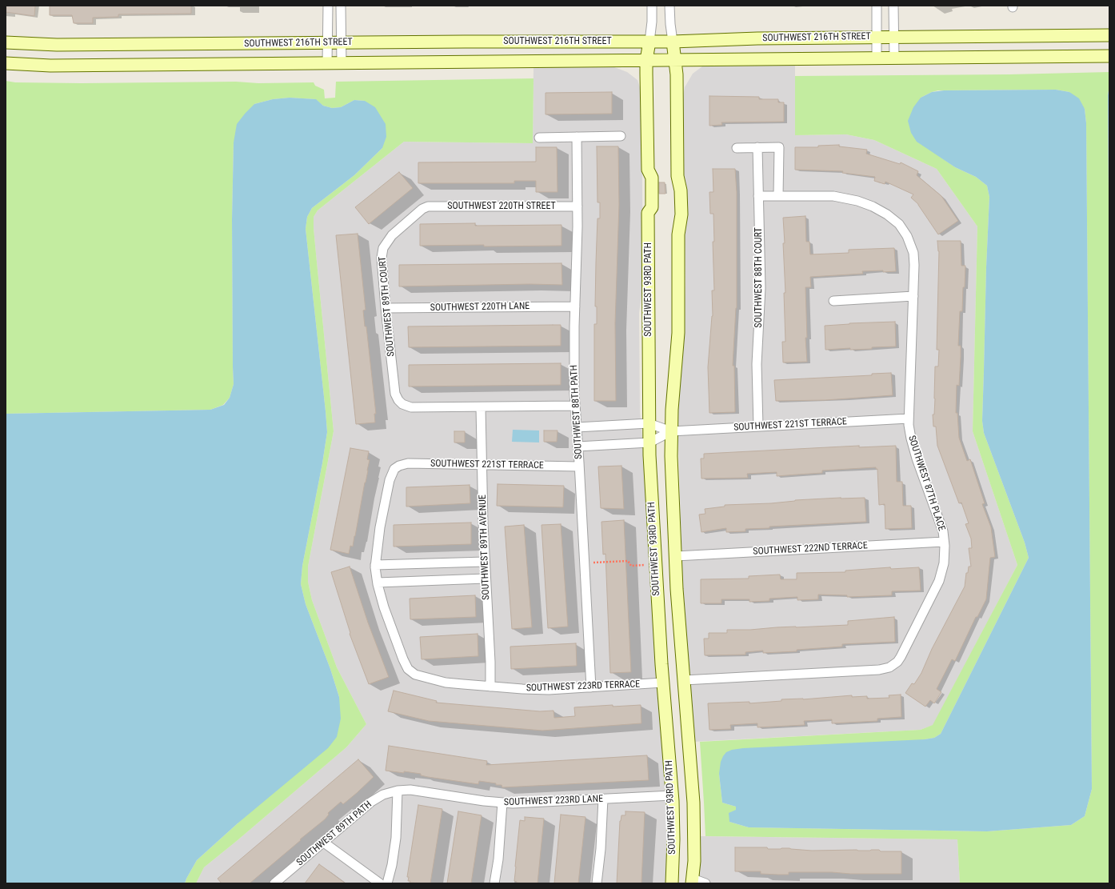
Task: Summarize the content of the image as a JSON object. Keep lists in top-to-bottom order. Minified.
{"streets":{"street":["SOUTHWEST 216TH STREET","SOUTHWEST 220TH STREET","SOUTHWEST 88TH COURT","SOUTHWEST 93RD PATH","SOUTHWEST 89TH COURT","SOUTHWEST 220TH LANE","SOUTHWEST 88TH PATH","SOUTHWEST 221ST TERRACE","SOUTHWEST 87TH PLACE","SOUTHWEST 89TH AVENUE","SOUTHWEST 222ND TERRACE","SOUTHWEST 223RD TERRACE","SOUTHWEST 223RD LANE","SOUTHWEST 89TH PATH"]},"crossings":[["SOUTHWEST 216TH STREET","SOUTHWEST 93RD PATH"],["SOUTHWEST 220TH STREET","SOUTHWEST 89TH COURT"],["SOUTHWEST 220TH STREET","SOUTHWEST 88TH PATH"],["SOUTHWEST 88TH COURT","SOUTHWEST 221ST TERRACE"],["SOUTHWEST 93RD PATH","SOUTHWEST 221ST TERRACE"],["SOUTHWEST 93RD PATH","SOUTHWEST 223RD TERRACE"],["SOUTHWEST 93RD PATH","SOUTHWEST 223RD LANE"],["SOUTHWEST 89TH COURT","SOUTHWEST 220TH LANE"],["SOUTHWEST 89TH COURT","SOUTHWEST 89TH AVENUE"],["SOUTHWEST 220TH LANE","SOUTHWEST 88TH PATH"],["SOUTHWEST 88TH PATH","SOUTHWEST 221ST TERRACE"],["SOUTHWEST 88TH PATH","SOUTHWEST 223RD TERRACE"],["SOUTHWEST 221ST TERRACE","SOUTHWEST 87TH PLACE"],["SOUTHWEST 221ST TERRACE","SOUTHWEST 89TH AVENUE"],["SOUTHWEST 87TH PLACE","SOUTHWEST 222ND TERRACE"],["SOUTHWEST 89TH AVENUE","SOUTHWEST 223RD TERRACE"],["SOUTHWEST 223RD LANE","SOUTHWEST 89TH PATH"]]}
